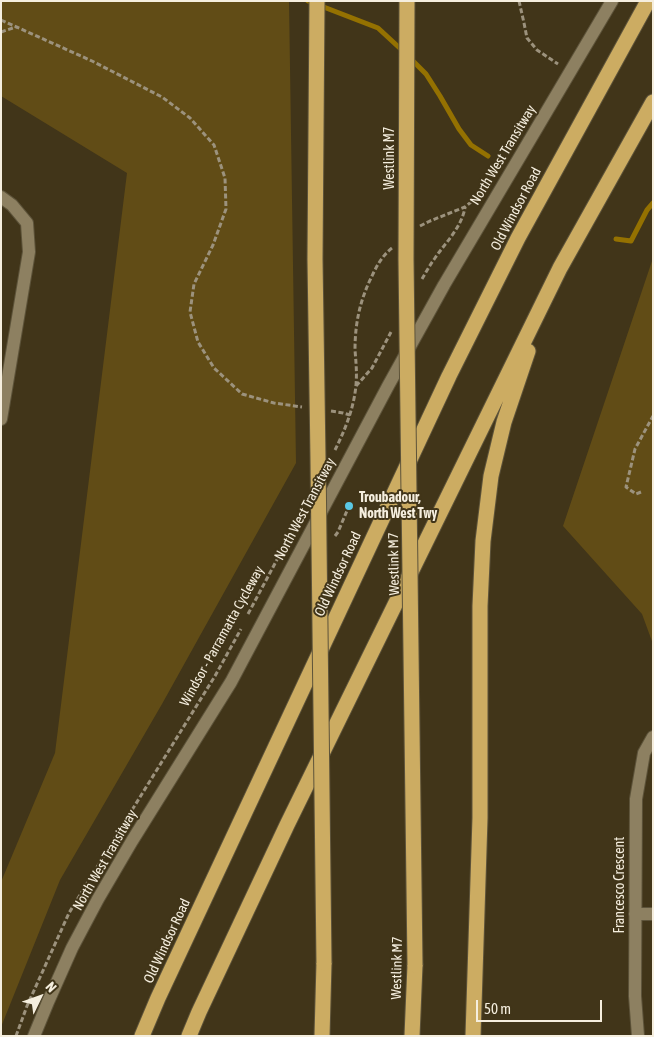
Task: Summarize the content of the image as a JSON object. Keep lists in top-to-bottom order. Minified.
{"streets":{"highway":["Westlink M7","Old Windsor Road"],"street":["North West Transitway","Francesco Crescent"],"path":["Windsor - Parramatta Cycleway"]},"places":["Troubadour, North West Twy"],"scale_bar":"50 m","north":"top right"}
